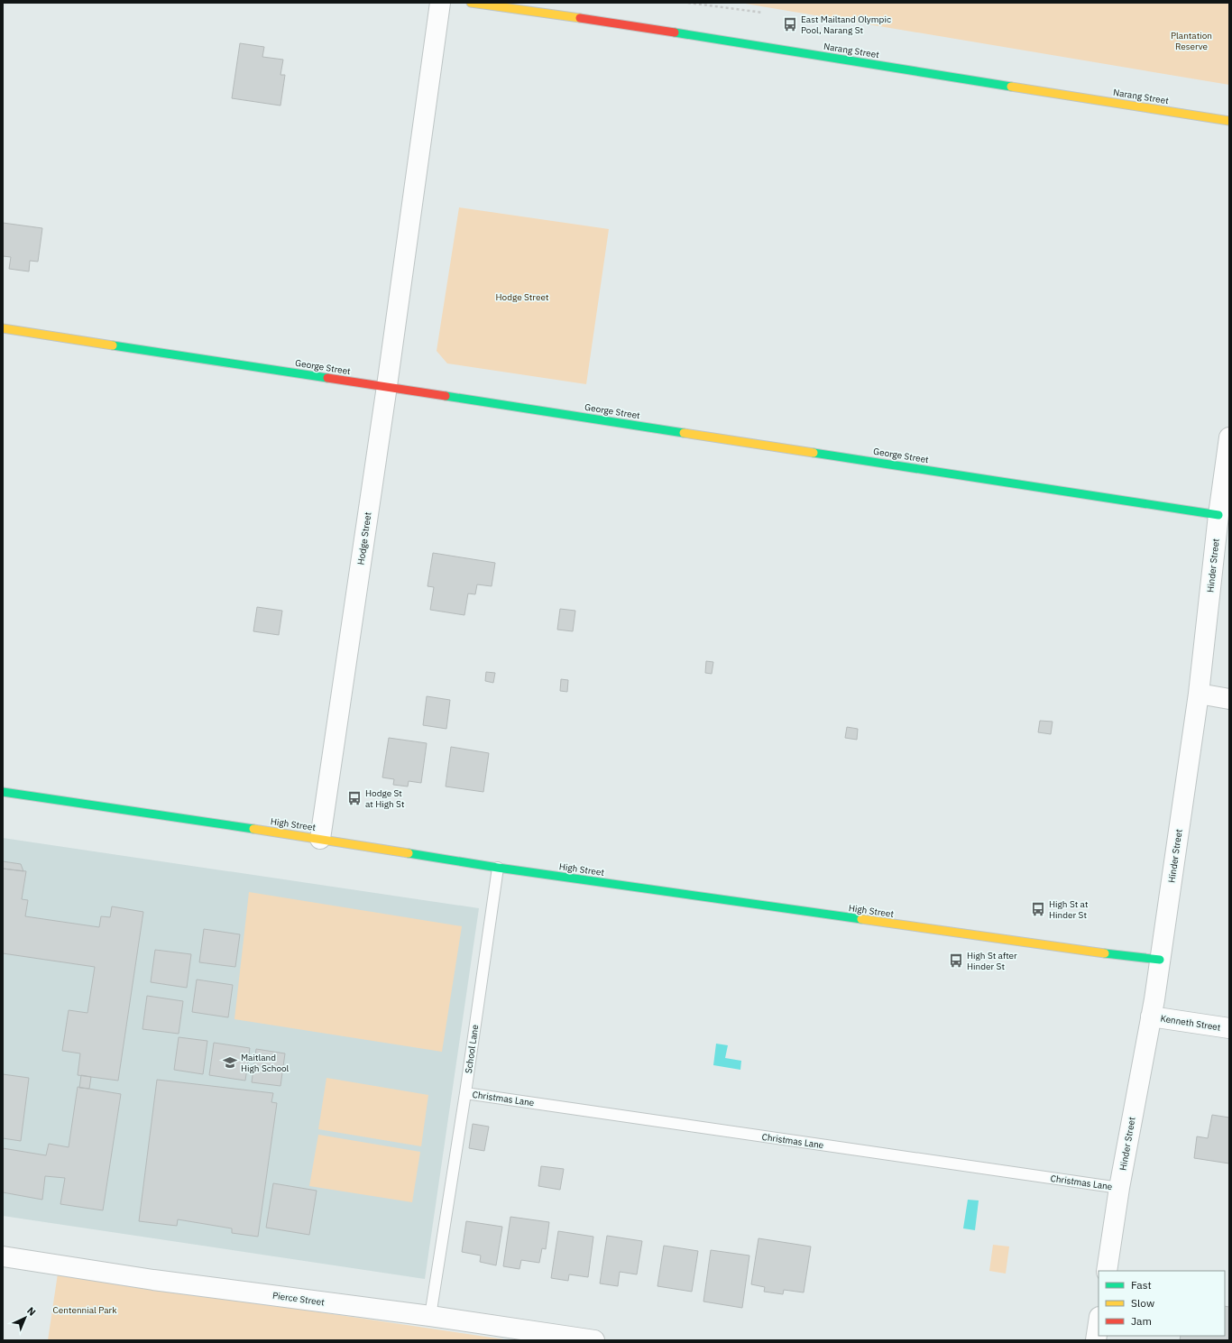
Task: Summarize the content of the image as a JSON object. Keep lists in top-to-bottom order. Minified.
{"streets":{"street":["Narang Street","George Street","Hodge Street","Hinder Street","High Street","Kenneth Street","Pierce Street"],"lane":["School Lane","Christmas Lane"]},"crossings":[["George Street","Hodge Street"],["George Street","Hinder Street"],["Hodge Street","High Street"],["Hinder Street","High Street"],["Hinder Street","Kenneth Street"],["Hinder Street","Christmas Lane"],["High Street","School Lane"],["School Lane","Christmas Lane"],["School Lane","Pierce Street"]],"parks":["Plantation Reserve","Hodge Street","Centennial Park"],"places":{"bus stop":["East Mailtand Olympic Pool, Narang St","Hodge St at High St","High St at Hinder St","High St after Hinder St"],"school or university":["Maitland High School"]},"legend":["Fast","Slow","Jam"],"north":"top right"}
